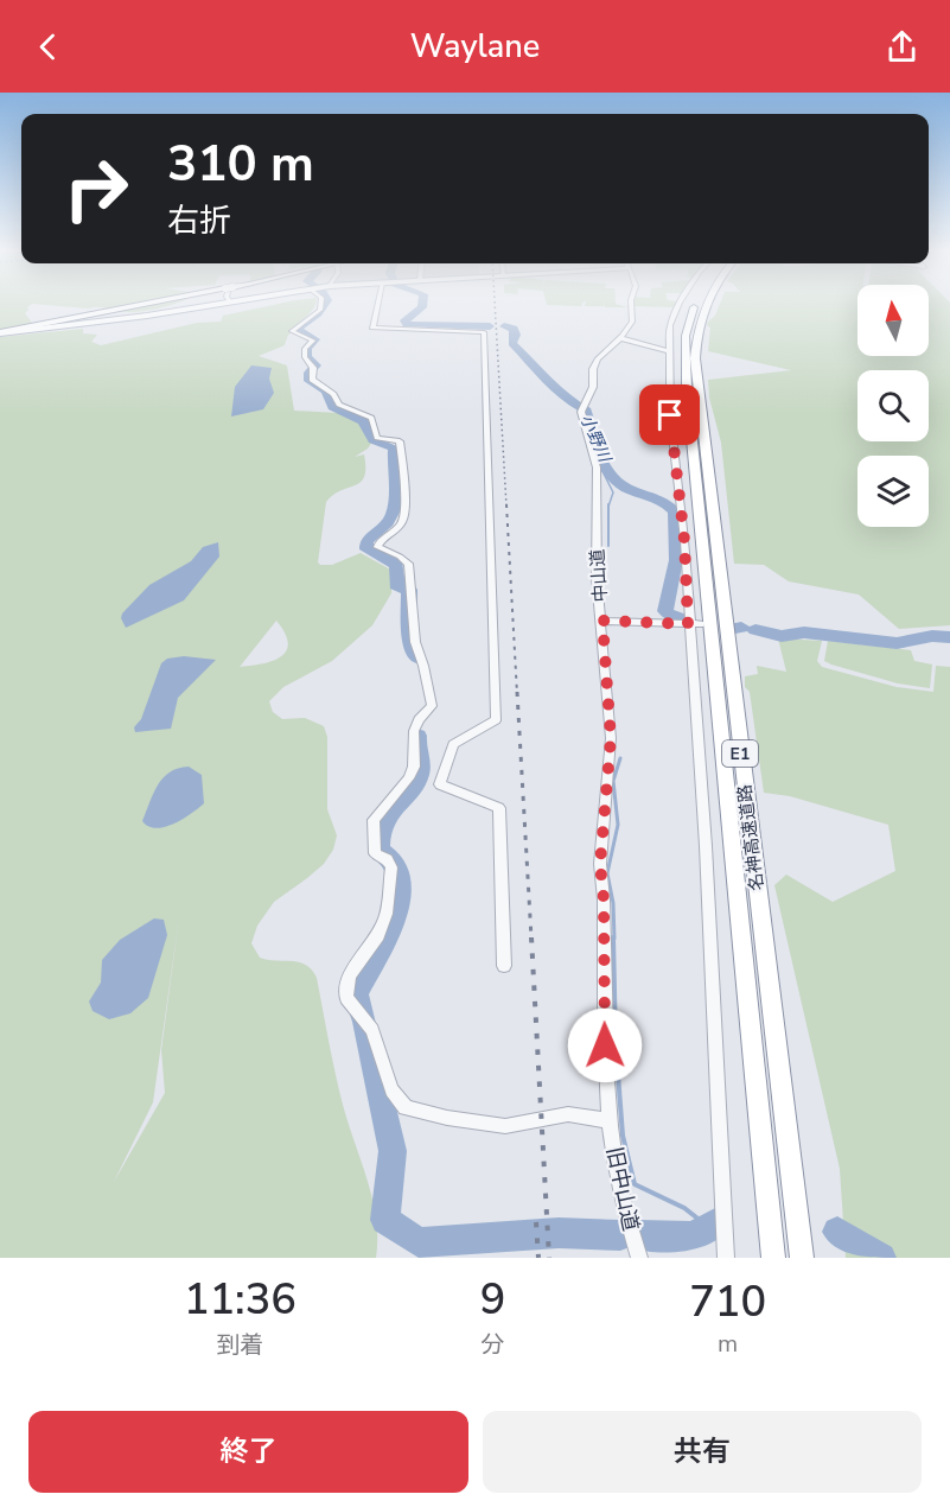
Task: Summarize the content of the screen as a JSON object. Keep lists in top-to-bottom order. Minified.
{"streets":{"highway":["E1","名神高速道路"],"street":["中山道","旧中山道"]},"crossings":[["中山道","旧中山道"]],"water":["小野川"],"north":"top","page":{"header":"Waylane","turn":["310 m","右折"],"eta":["11:36","到着","9","分","710","m"],"buttons":["終了","共有"]}}
